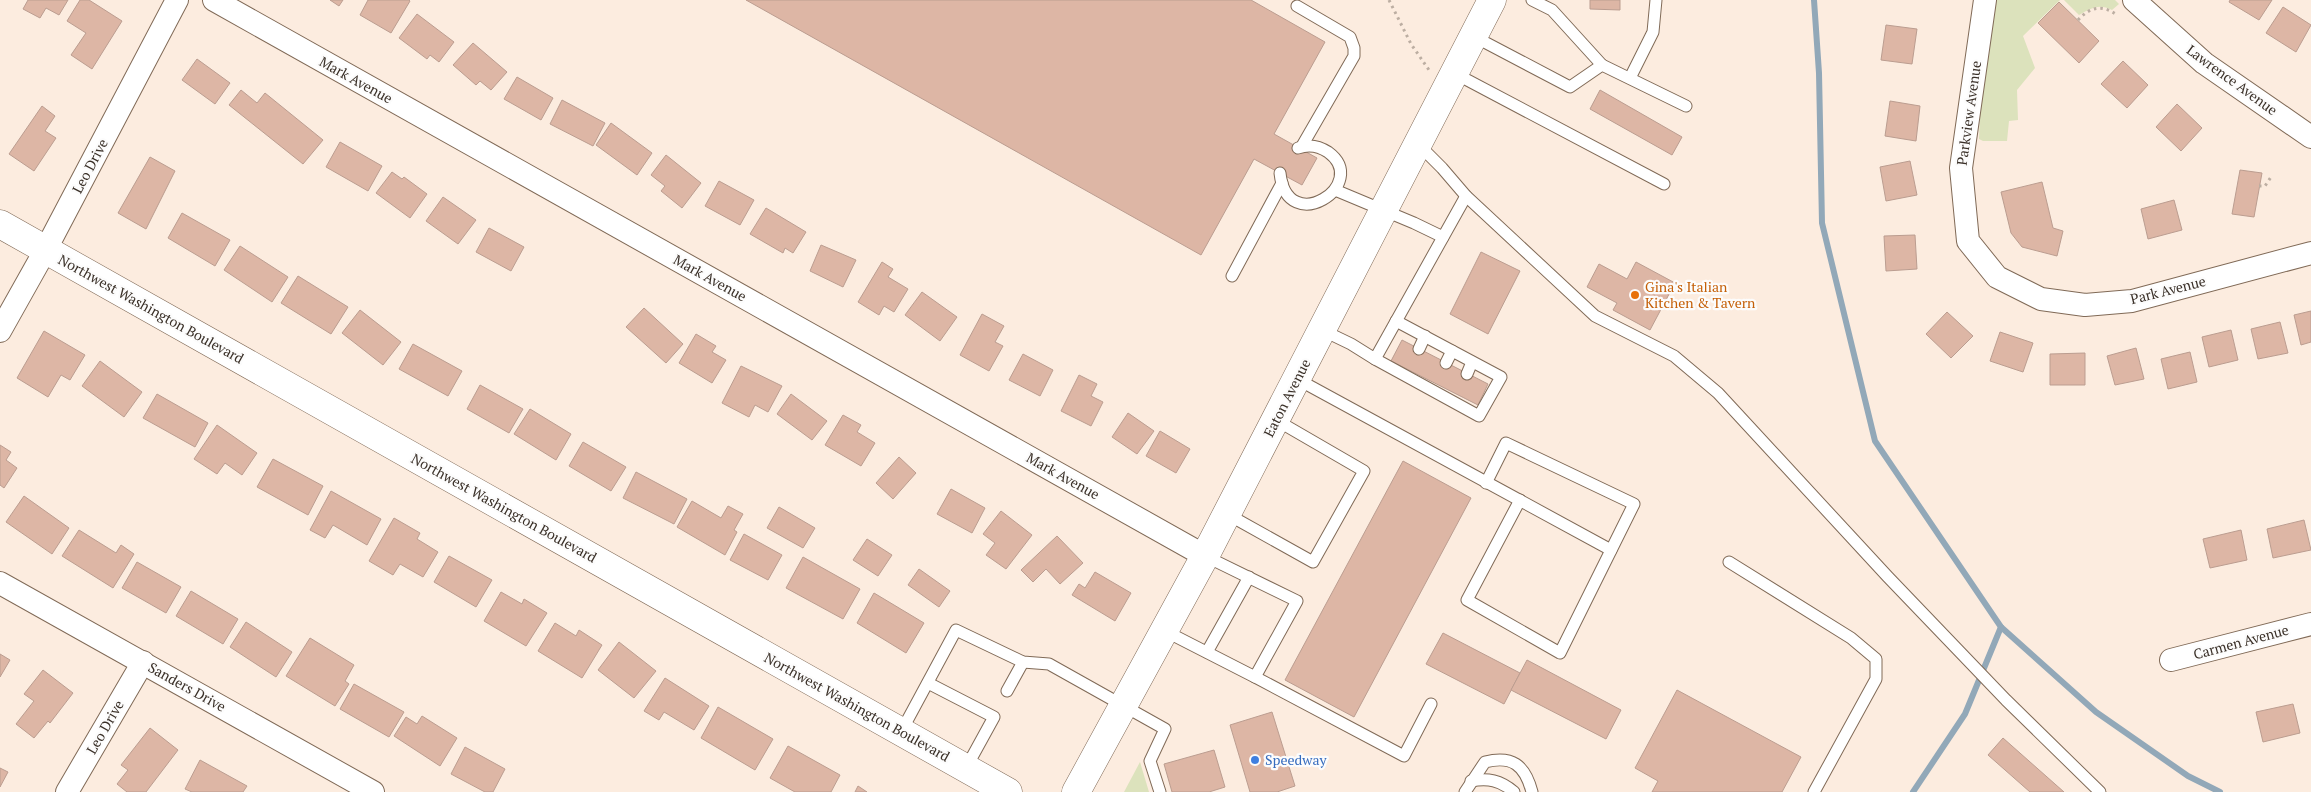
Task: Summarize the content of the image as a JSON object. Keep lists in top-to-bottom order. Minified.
{"streets":{"main road":["Northwest Washington Boulevard","Eaton Avenue"],"street":["Mark Avenue","Lawrence Avenue","Parkview Avenue","Leo Drive","Park Avenue","Carmen Avenue","Sanders Drive"]},"crossings":[["Mark Avenue","Eaton Avenue"],["Parkview Avenue","Park Avenue"],["Leo Drive","Northwest Washington Boulevard"],["Leo Drive","Sanders Drive"]],"places":["Gina's Italian Kitchen & Tavern","Speedway"]}
